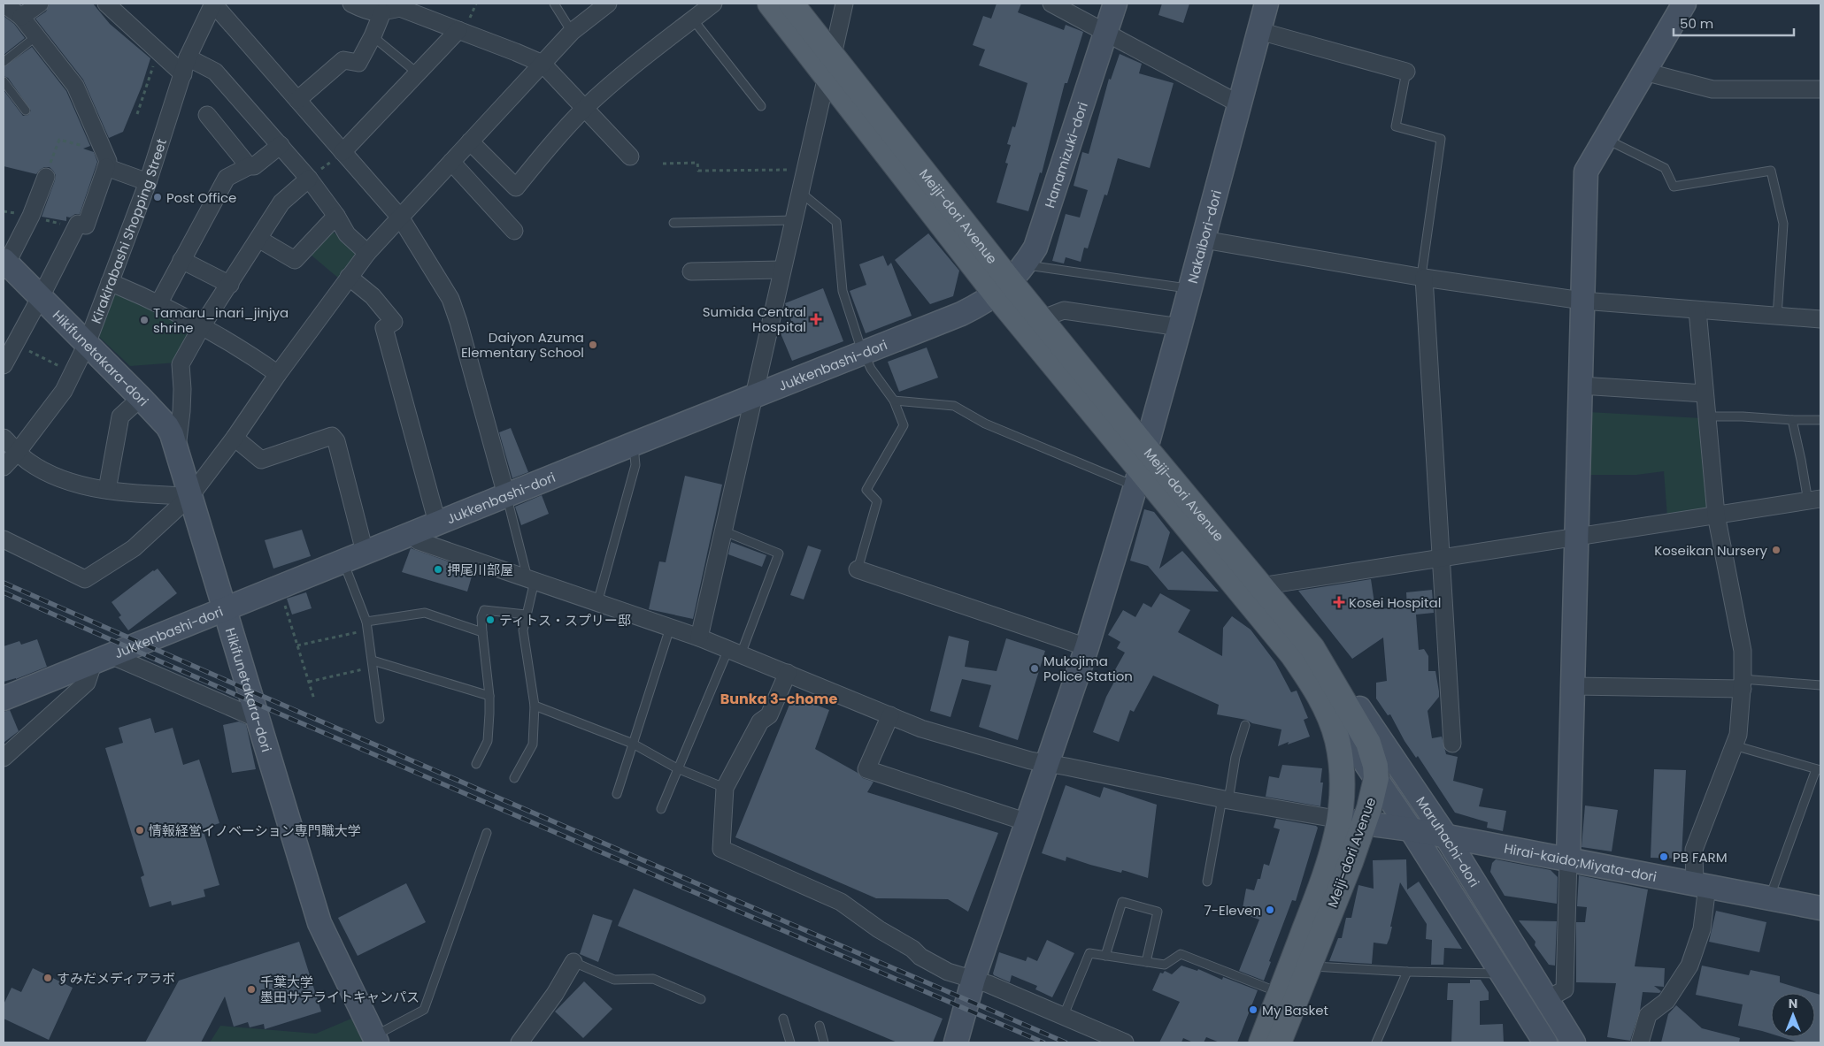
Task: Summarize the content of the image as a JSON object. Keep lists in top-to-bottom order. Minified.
{"streets":{"main road":["Meiji-dori Avenue"],"street":["Hanamizuki-dori","Kirakirabashi Shopping Street","Nakaibori-dori","Hikifunetakara-dori","Jukkenbashi-dori","Maruhachi-dori","Hirai-kaido;Miyata-dori"]},"crossings":[["Hanamizuki-dori","Meiji-dori Avenue"],["Hanamizuki-dori","Jukkenbashi-dori"],["Meiji-dori Avenue","Nakaibori-dori"],["Meiji-dori Avenue","Jukkenbashi-dori"],["Meiji-dori Avenue","Maruhachi-dori"],["Meiji-dori Avenue","Hirai-kaido;Miyata-dori"],["Kirakirabashi Shopping Street","Hikifunetakara-dori"],["Hikifunetakara-dori","Jukkenbashi-dori"],["Maruhachi-dori","Hirai-kaido;Miyata-dori"]],"districts":["Bunka 3-chome"],"places":{"other":["Post Office","Tamaru_inari_jinjya shrine","Daiyon Azuma Elementary School","Koseikan Nursery","押尾川部屋","ティトス・スプリー邸","Mukojima Police Station","情報経営イノベーション専門職大学","PB FARM","7-Eleven","すみだメディアラボ","千葉大学 墨田サテライトキャンパス","My Basket"],"health":["Sumida Central Hospital","Kosei Hospital"]},"scale_bar":"50 m","north":"top"}
